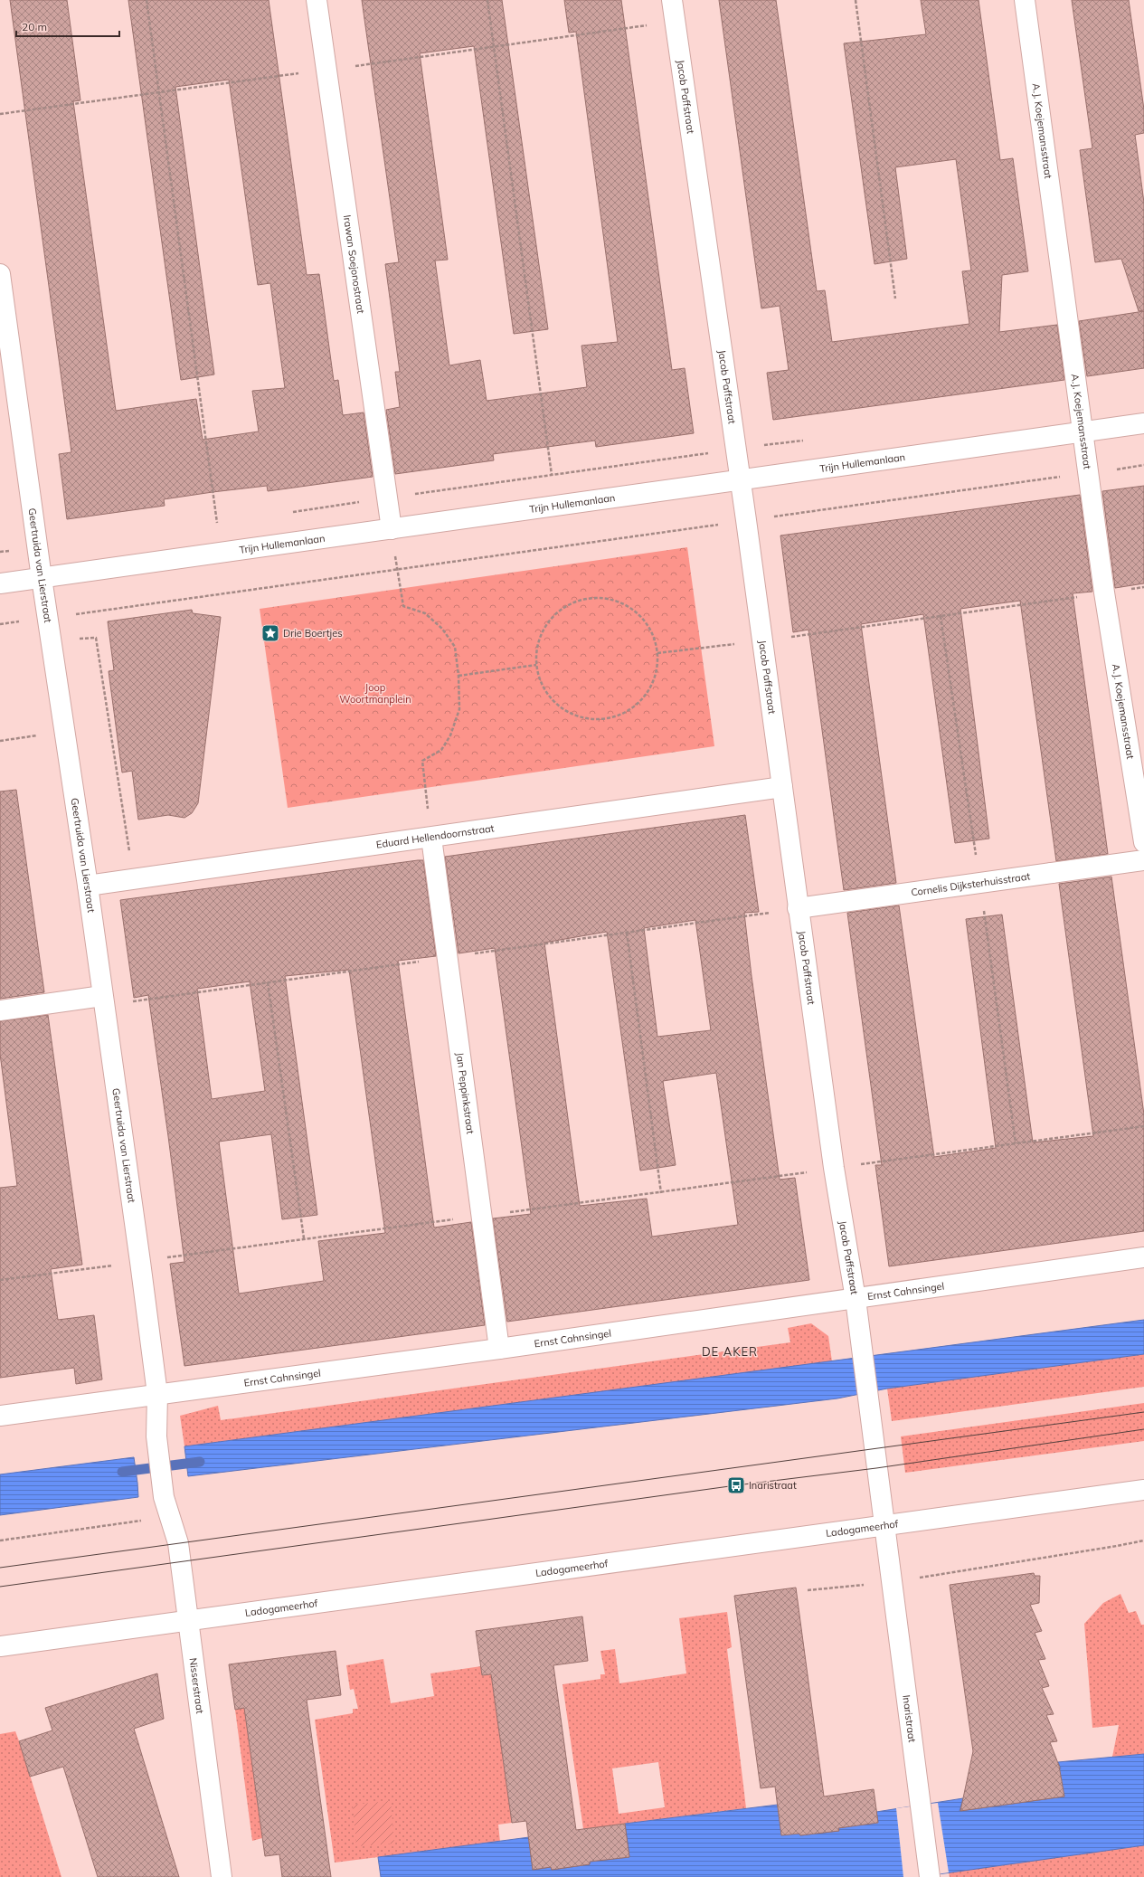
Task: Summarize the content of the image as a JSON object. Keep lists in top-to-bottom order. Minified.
{"streets":{"street":["Jacob Paffstraat","A.J. Koejemansstraat","Irawan Soejonostraat","Trijn Hullemanlaan","Geertruida van Lierstraat","Eduard Hellendoornstraat","Cornelis Dijksterhuisstraat","Jan Peppinkstraat","Ernst Cahnsingel","Ladogameerhof","Nisserstraat","Inaristraat"]},"crossings":[["Jacob Paffstraat","Trijn Hullemanlaan"],["Jacob Paffstraat","Eduard Hellendoornstraat"],["Jacob Paffstraat","Cornelis Dijksterhuisstraat"],["Jacob Paffstraat","Ernst Cahnsingel"],["Jacob Paffstraat","Inaristraat"],["A.J. Koejemansstraat","Trijn Hullemanlaan"],["Irawan Soejonostraat","Trijn Hullemanlaan"],["Trijn Hullemanlaan","Geertruida van Lierstraat"],["Geertruida van Lierstraat","Eduard Hellendoornstraat"],["Geertruida van Lierstraat","Ernst Cahnsingel"],["Geertruida van Lierstraat","Nisserstraat"],["Eduard Hellendoornstraat","Jan Peppinkstraat"],["Jan Peppinkstraat","Ernst Cahnsingel"],["Ladogameerhof","Nisserstraat"],["Ladogameerhof","Inaristraat"]],"districts":["DE AKER"],"parks":["Joop Woortmanplein"],"places":{"place":["Drie Boertjes"],"bus stop":["Inaristraat"]},"scale_bar":"20 m"}
